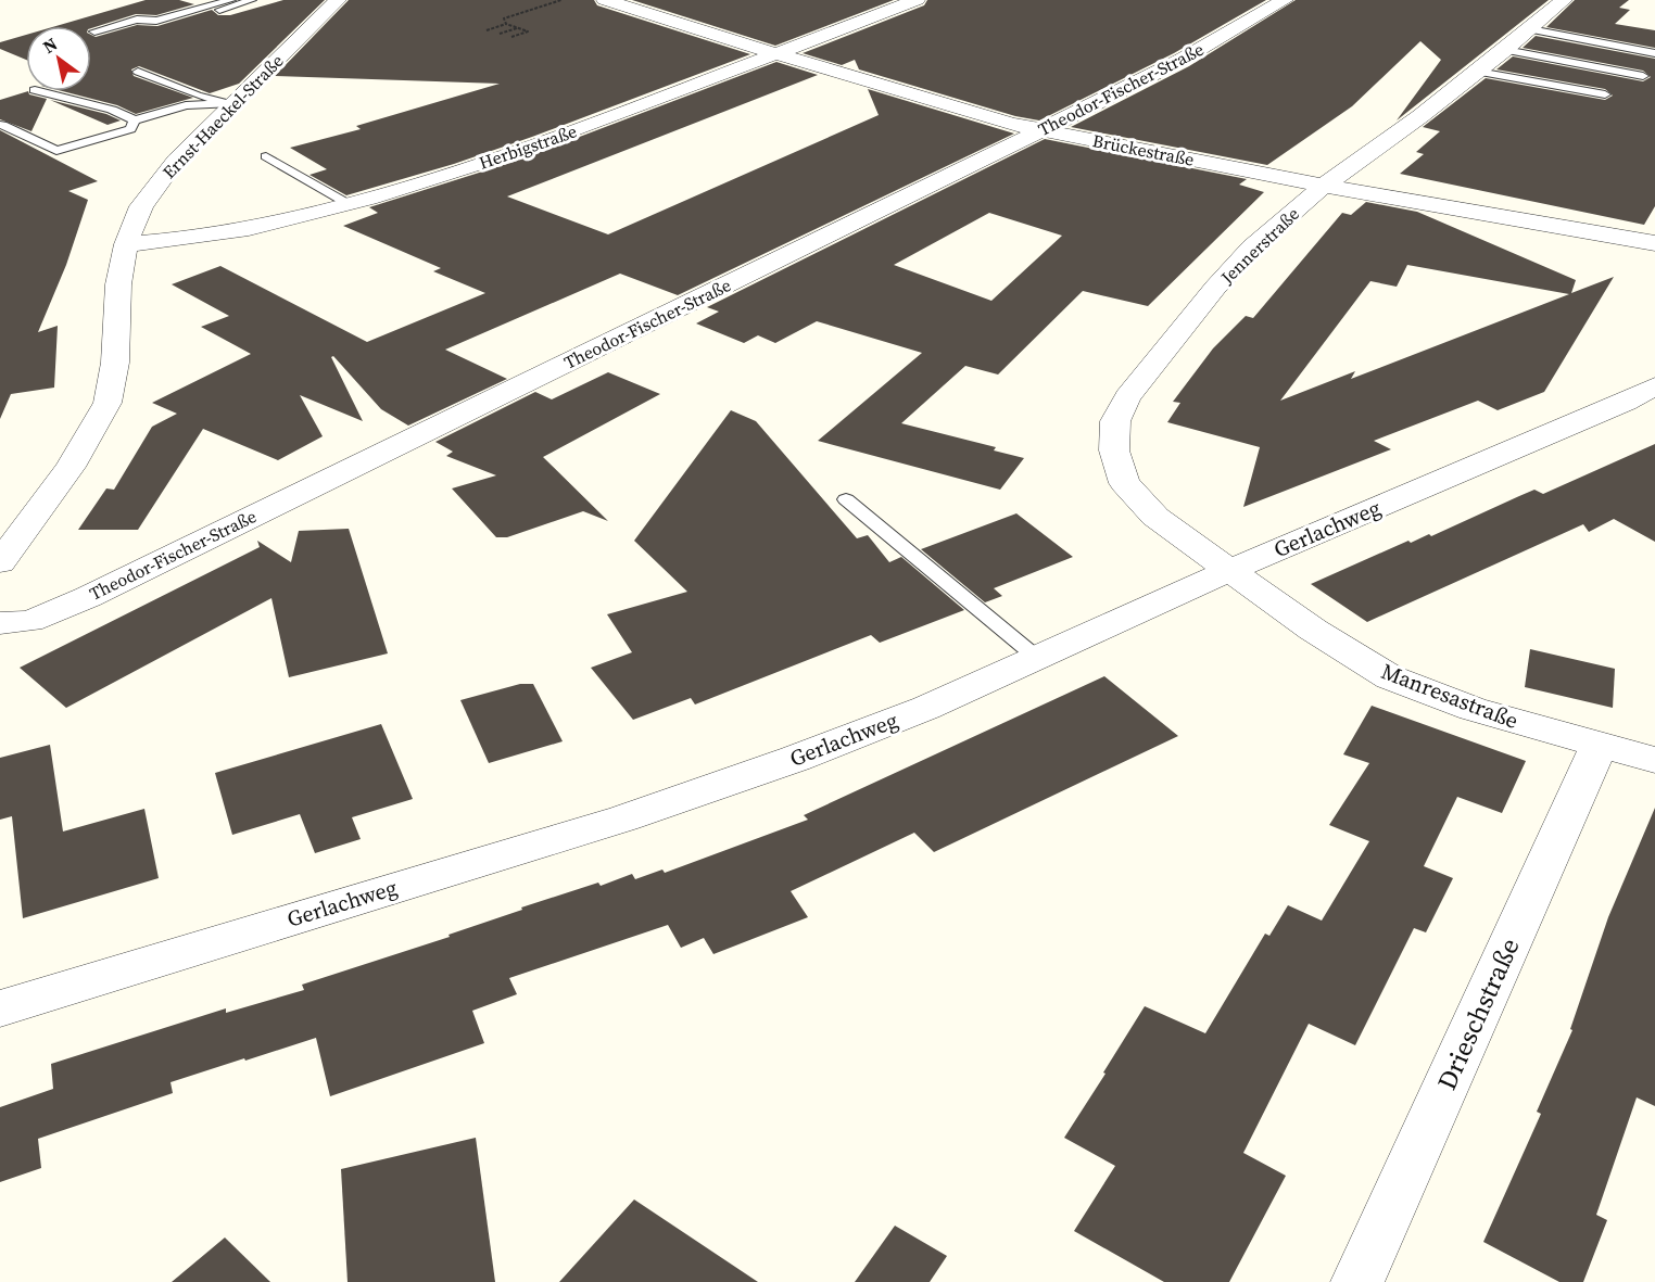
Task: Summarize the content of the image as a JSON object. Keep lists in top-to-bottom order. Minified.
{"streets":{"street":["Theodor-Fischer-Straße","Ernst-Haeckel-Straße","Herbigstraße","Brückestraße","Jennerstraße","Gerlachweg","Manresastraße","Drieschstraße"]},"crossings":[["Theodor-Fischer-Straße","Brückestraße"],["Ernst-Haeckel-Straße","Herbigstraße"],["Herbigstraße","Brückestraße"],["Brückestraße","Jennerstraße"],["Jennerstraße","Gerlachweg"],["Jennerstraße","Manresastraße"],["Gerlachweg","Manresastraße"],["Manresastraße","Drieschstraße"]],"north":"top left"}
